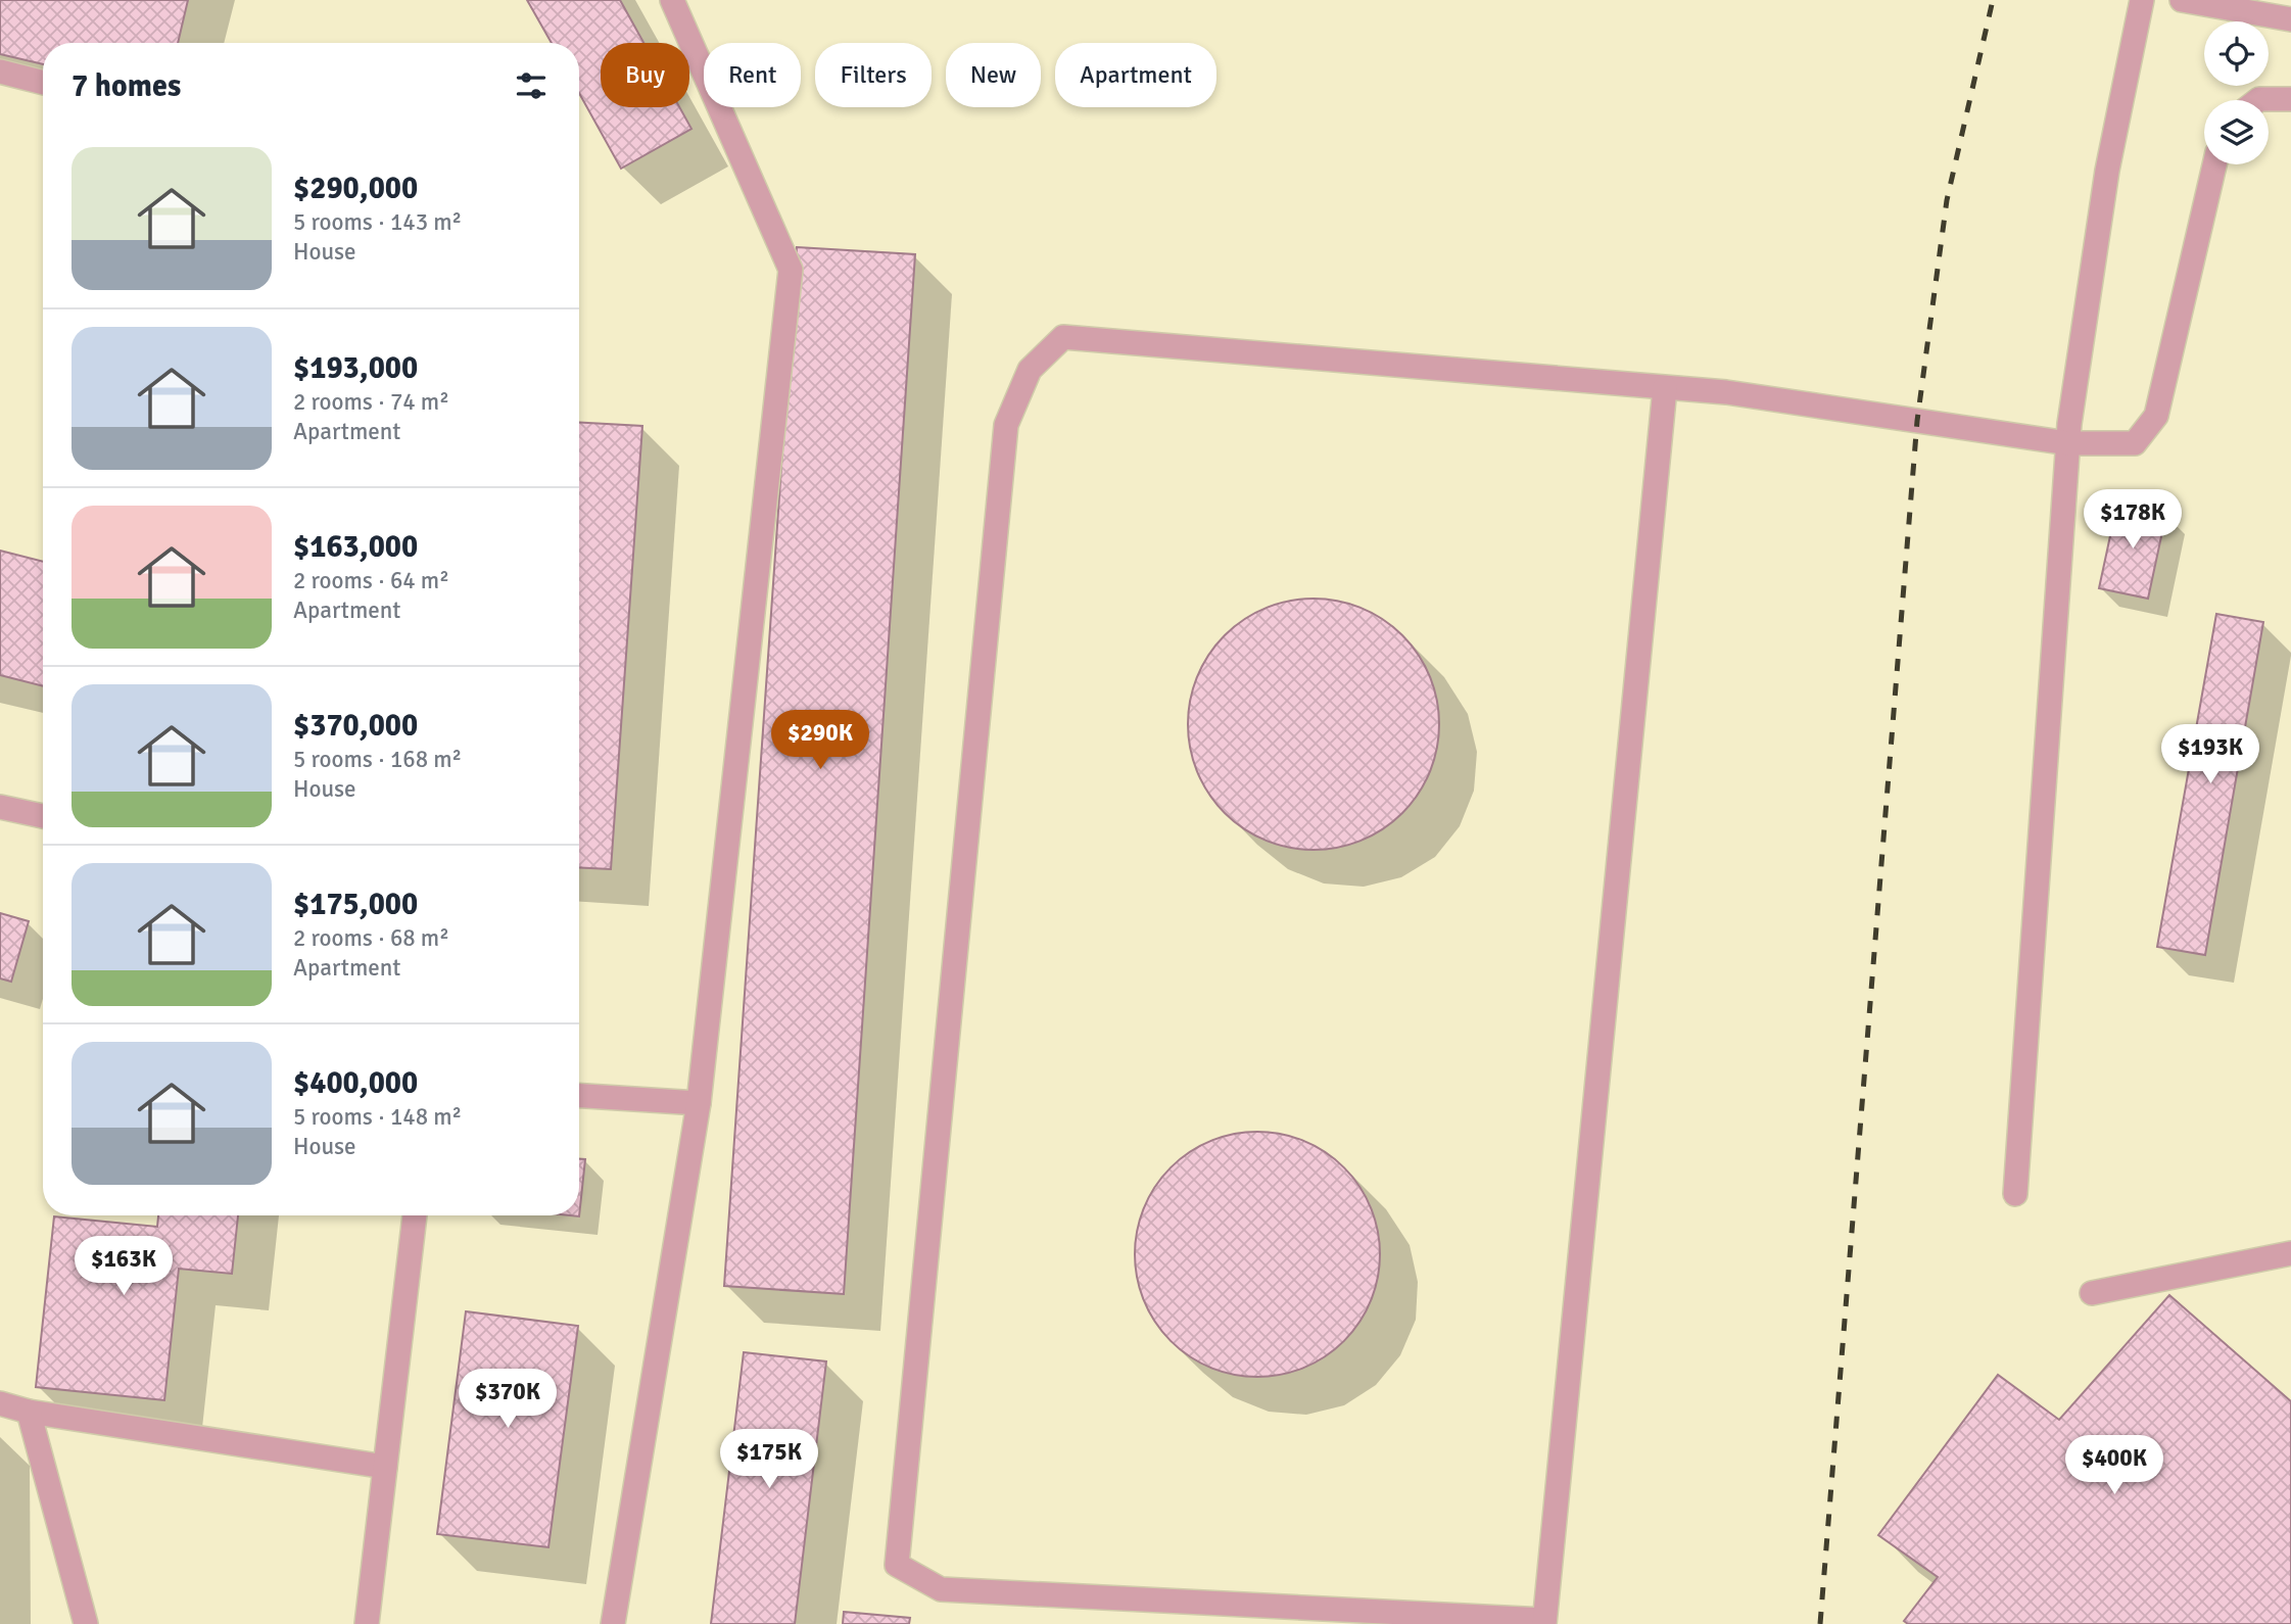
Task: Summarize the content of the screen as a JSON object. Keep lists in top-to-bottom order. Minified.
{"page":{"chip":["Buy","Rent","Filters","New","Apartment"],"heading":"7 homes","list":[{"name":"$290,000","note":"5 rooms · 143 m² · House"},{"name":"$193,000","note":"2 rooms · 74 m² · Apartment"},{"name":"$163,000","note":"2 rooms · 64 m² · Apartment"},{"name":"$370,000","note":"5 rooms · 168 m² · House"},{"name":"$175,000","note":"2 rooms · 68 m² · Apartment"},{"name":"$400,000","note":"5 rooms · 148 m² · House"}],"price":["$178K","$290K","$193K","$163K","$370K","$175K","$400K"]}}
